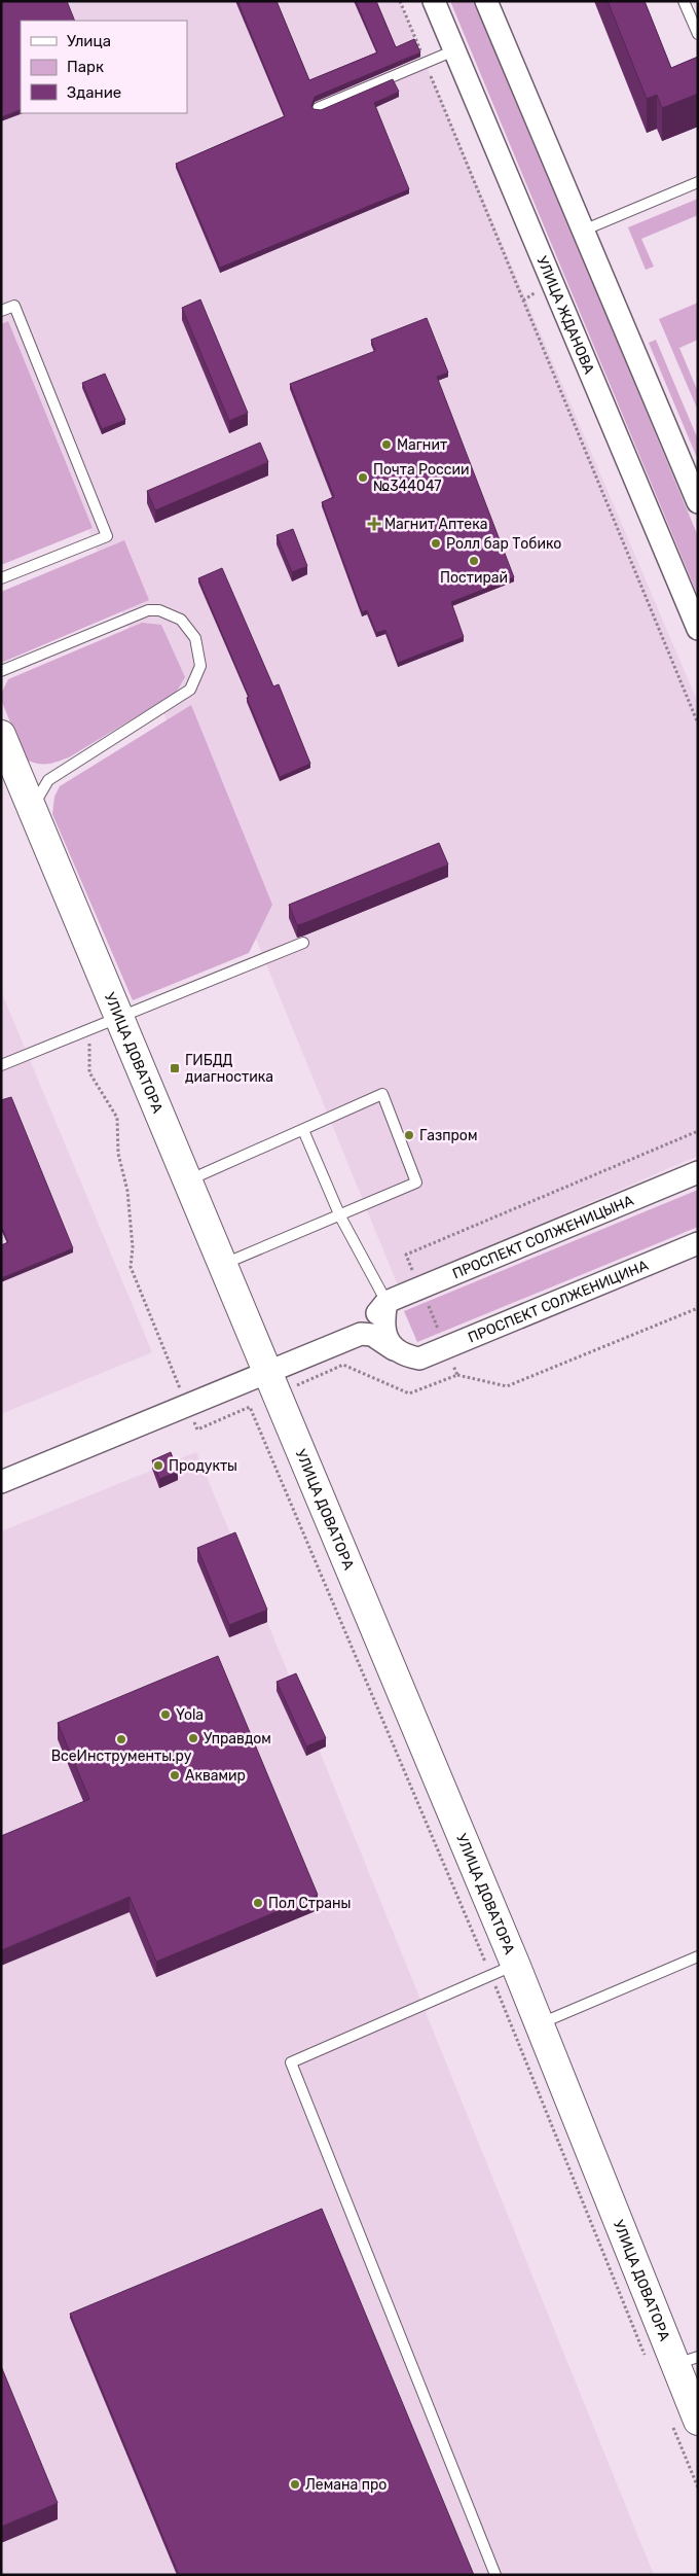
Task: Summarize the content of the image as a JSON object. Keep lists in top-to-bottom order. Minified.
{"streets":{"street":["УЛИЦА ЖДАНОВА","УЛИЦА ДОВАТОРА","ПРОСПЕКТ СОЛЖЕНИЦЫНА","ПРОСПЕКТ СОЛЖЕНИЦИНА"]},"crossings":[["УЛИЦА ДОВАТОРА","ПРОСПЕКТ СОЛЖЕНИЦЫНА"]],"places":{"other":["Магнит","Почта России №344047","Ролл бар Тобико","Постирай","Газпром","Продукты","Yola","Управдом","ВсеИнструменты.ру","Аквамир","Пол Страны","Лемана про"],"health":["Магнит Аптека"],"transit":["ГИБДД диагностика"]},"legend":["Улица","Парк","Здание"]}
